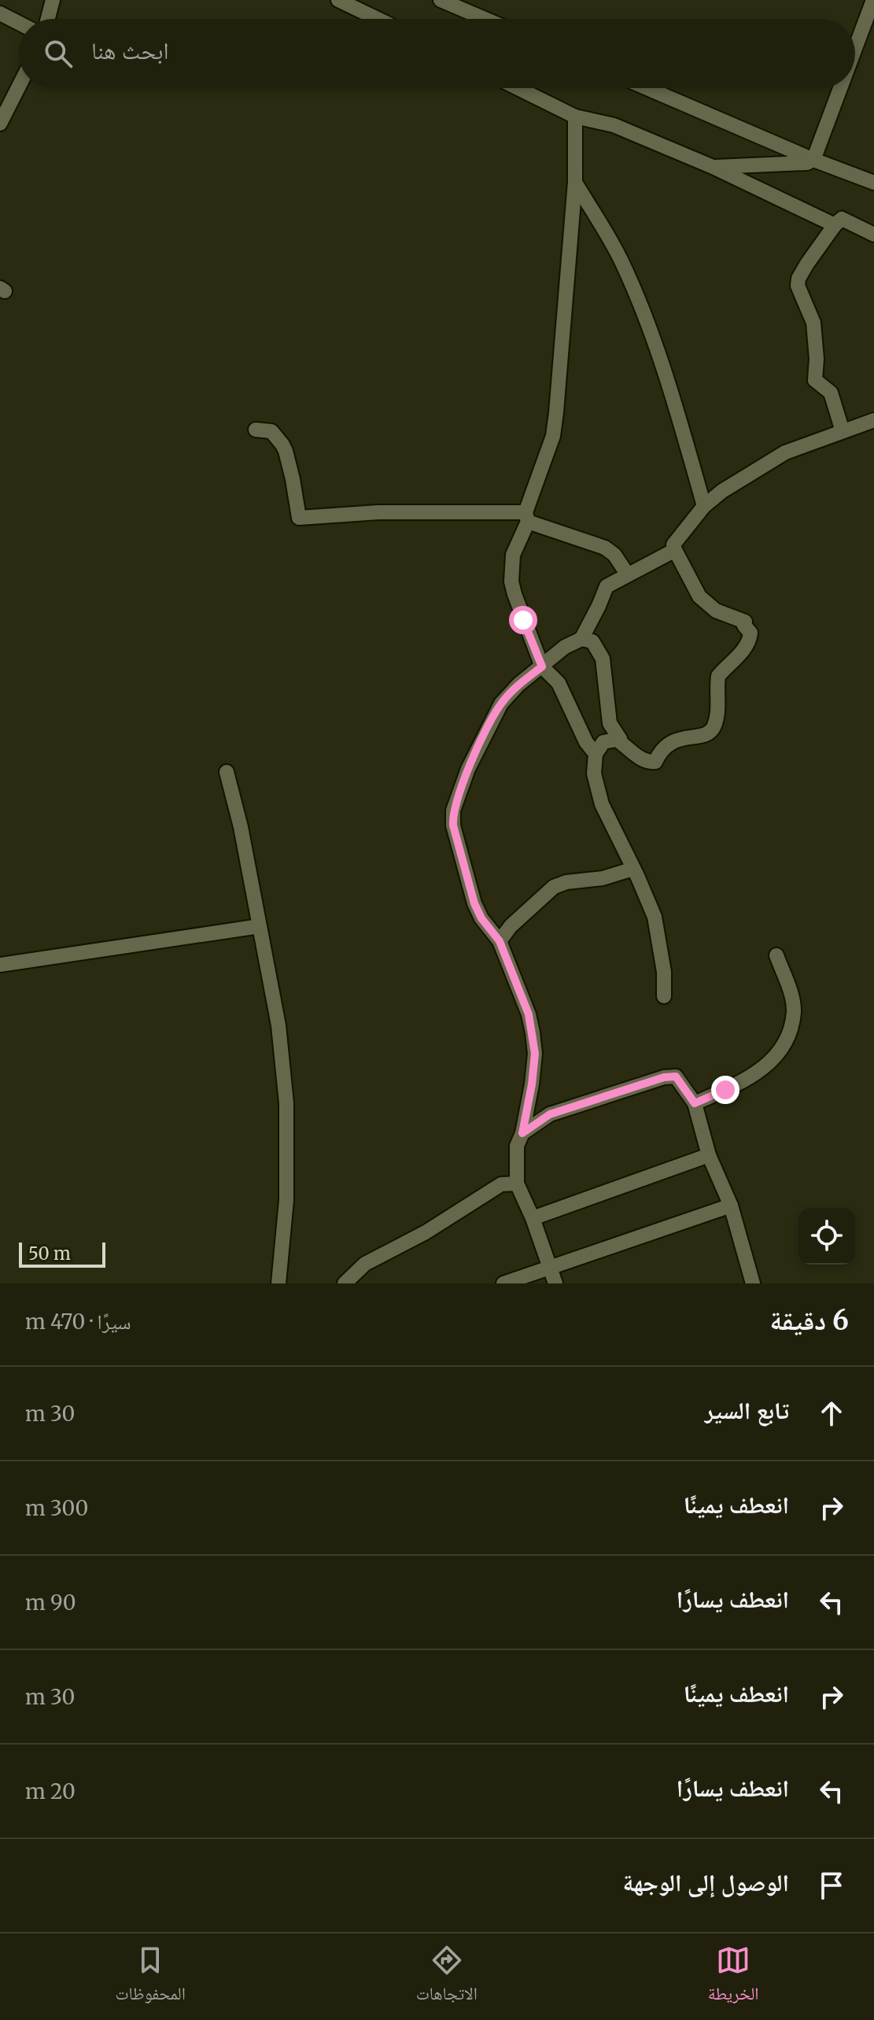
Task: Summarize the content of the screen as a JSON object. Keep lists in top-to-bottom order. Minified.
{"scale_bar":"50 m","page":{"search":"ابحث هنا","scale":"50 m","heading":["6 دقيقة","سيرًا · 470 m"],"list":[["تابع السير","30 m"],["انعطف يمينًا","300 m"],["انعطف يسارًا","90 m"],["انعطف يمينًا","30 m"],["انعطف يسارًا","20 m"],"الوصول إلى الوجهة"],"nav":["الخريطة","الاتجاهات","المحفوظات"]}}
